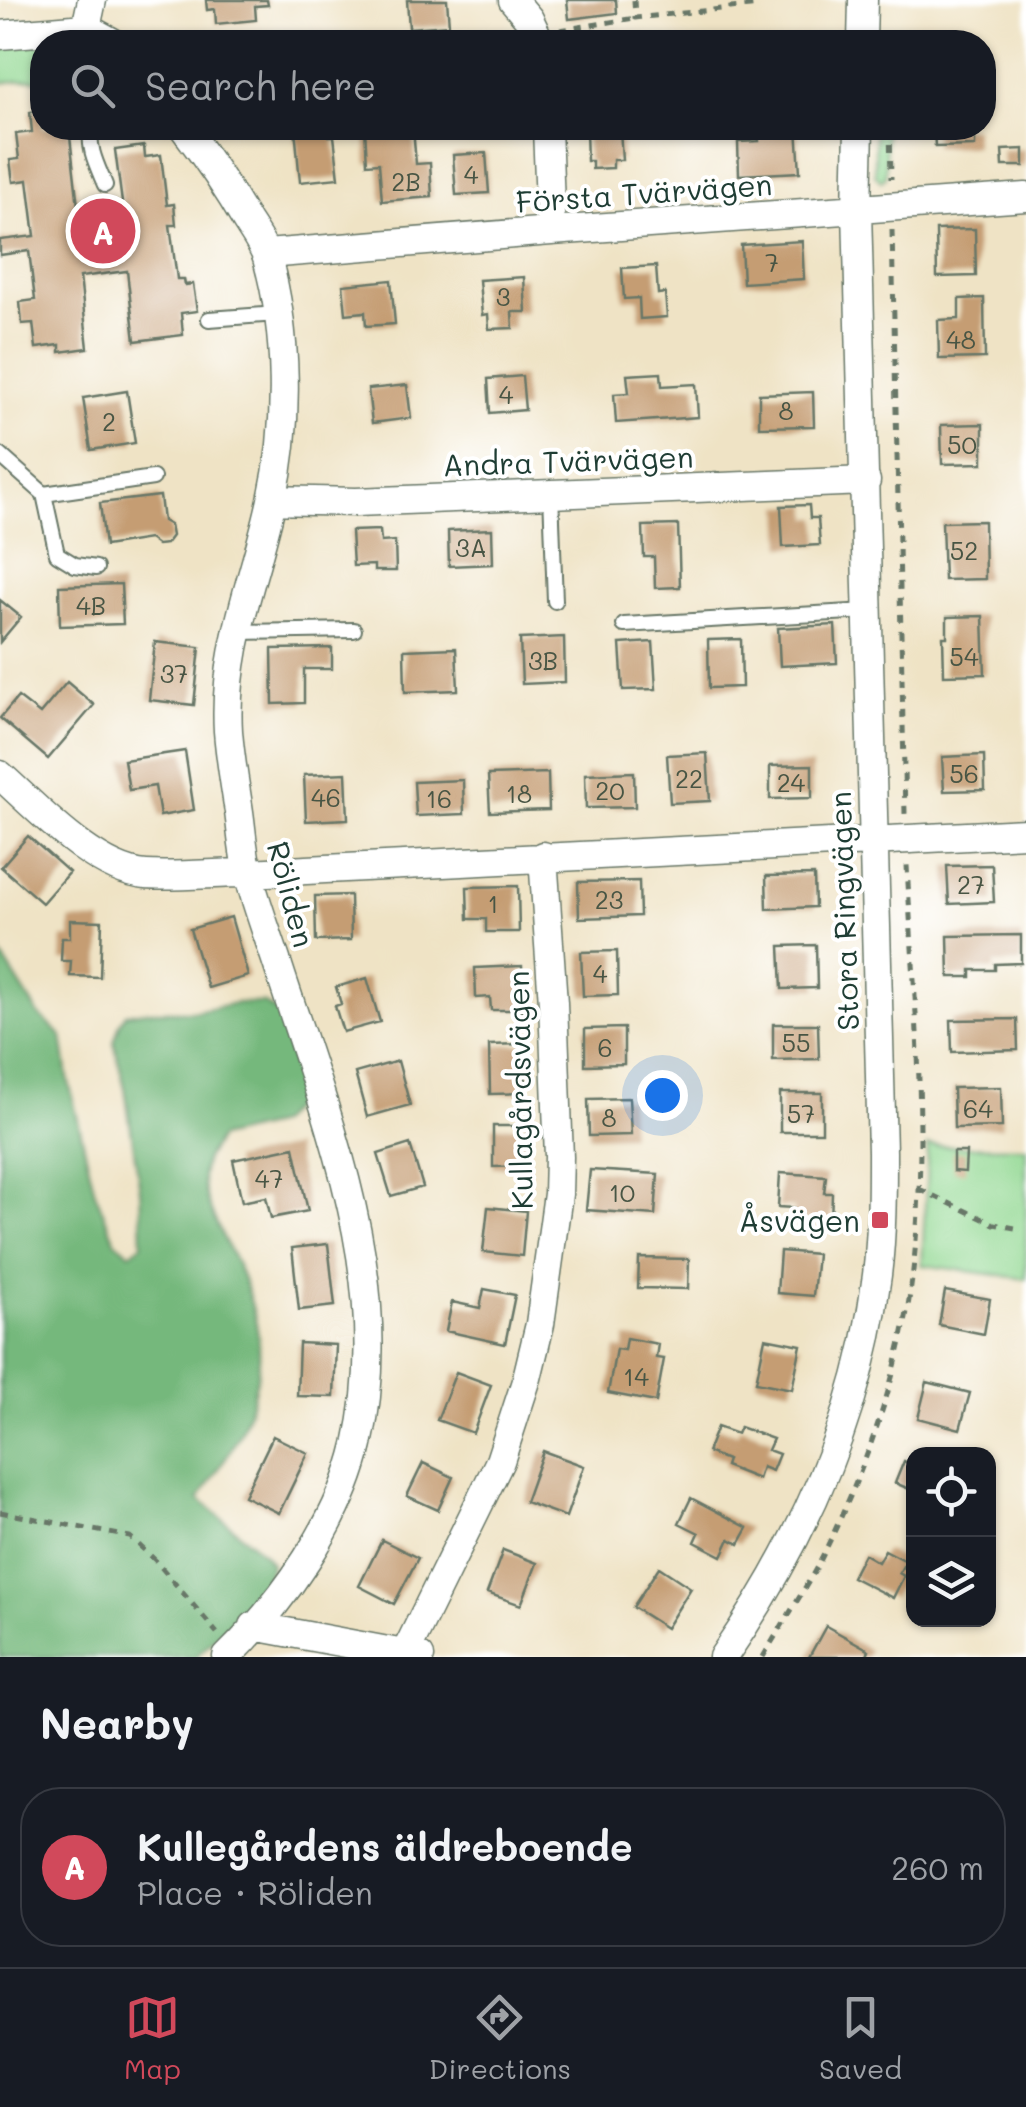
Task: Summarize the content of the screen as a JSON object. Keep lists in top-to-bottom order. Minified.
{"streets":{"street":["Första Tvärvägen","Andra Tvärvägen","Röliden","Stora Ringvägen","Kullagårdsvägen"]},"crossings":[["Första Tvärvägen","Röliden"],["Första Tvärvägen","Stora Ringvägen"],["Andra Tvärvägen","Röliden"],["Andra Tvärvägen","Stora Ringvägen"]],"places":{"transit":["Åsvägen"]},"house_numbers":["4","2B","7","3","48","4","8","2","50","3A","52","4B","54","3B","37","56","22","24","20","18","46","16","27","23","1","4","55","6","64","57","8","47","10","14"],"page":{"search":"Search here","pins":"A","heading":"Nearby","list":[{"mark":"A","name":"Kullegårdens äldreboende","note":"Place · Röliden","value":"260 m"}],"nav":["Map","Directions","Saved"]}}
